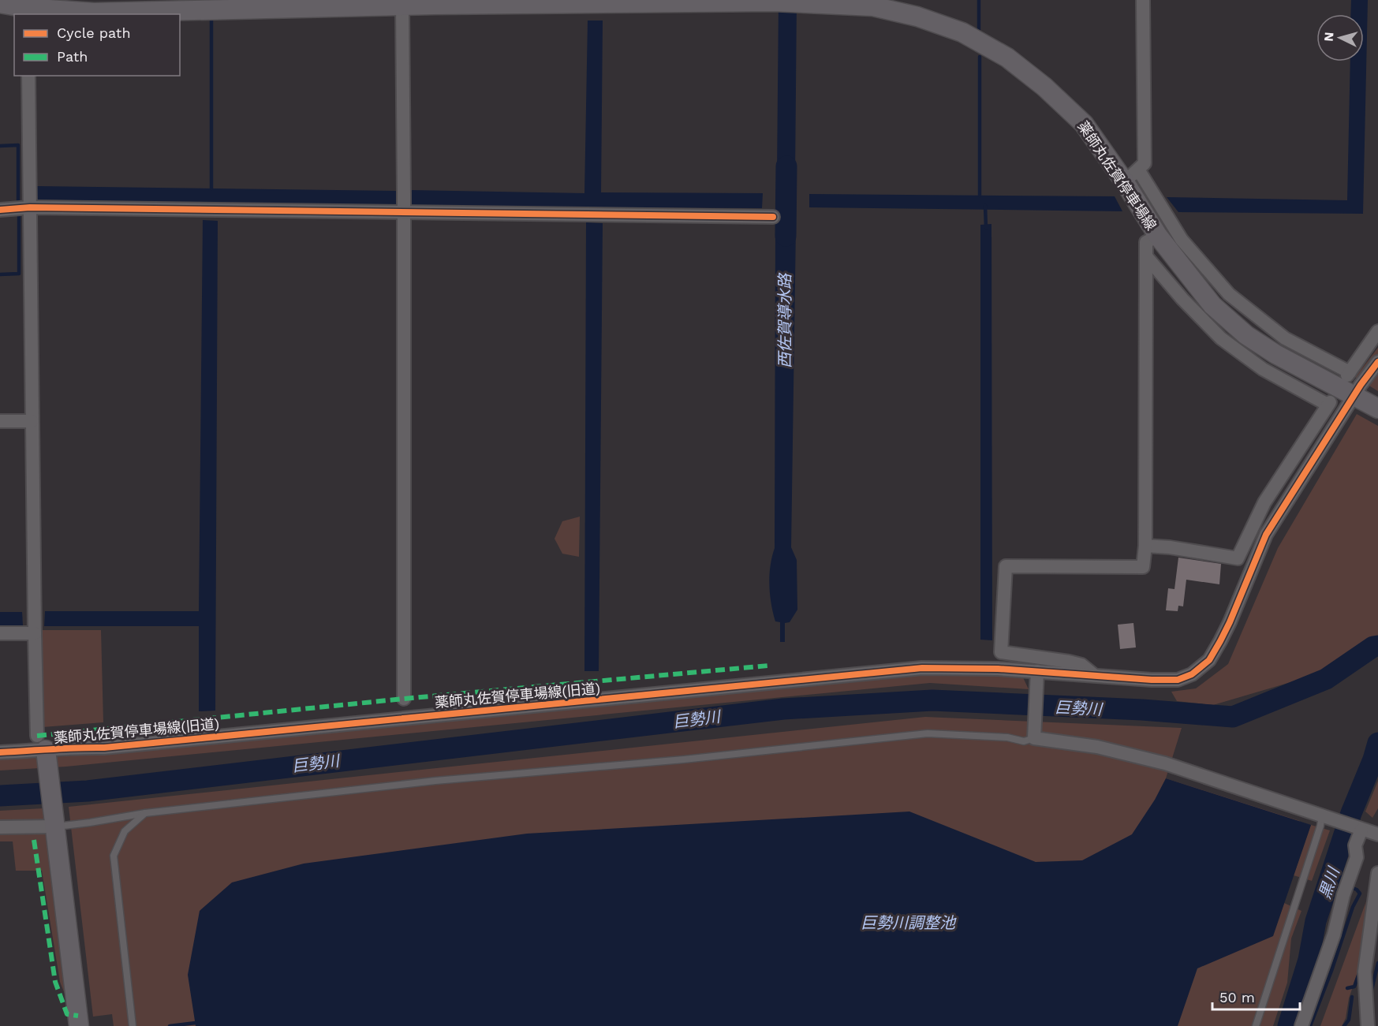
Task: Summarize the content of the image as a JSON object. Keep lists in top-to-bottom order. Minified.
{"streets":{"main road":["薬師丸佐賀停車場線"],"street":["薬師丸佐賀停車場線(旧道)"]},"crossings":[["薬師丸佐賀停車場線","薬師丸佐賀停車場線(旧道)"]],"water":["西佐賀導水路","巨勢川","黒川","巨勢川調整池"],"legend":["Cycle path","Path"],"scale_bar":"50 m","north":"left"}
